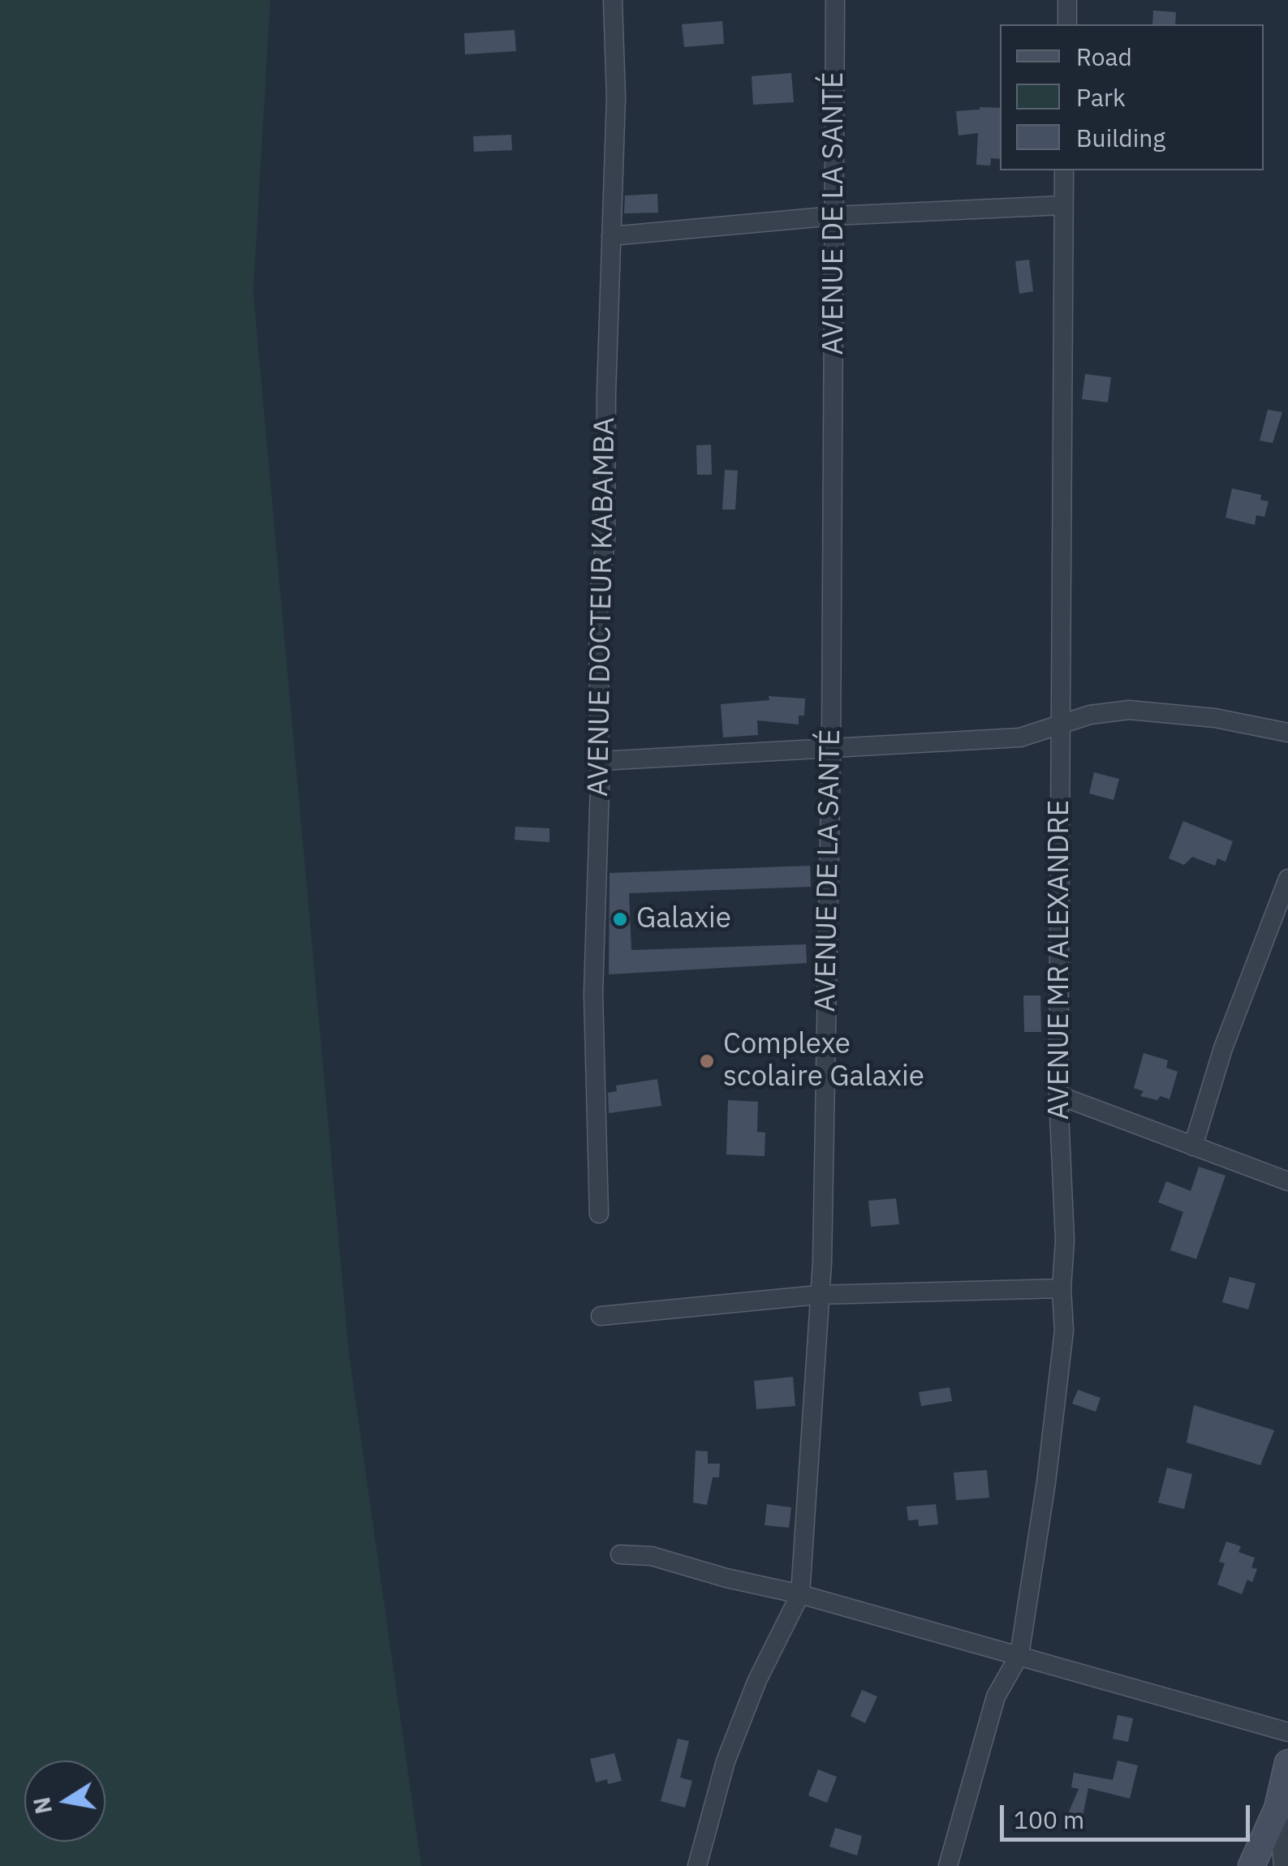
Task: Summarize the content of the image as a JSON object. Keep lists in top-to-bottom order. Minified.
{"streets":{"street":["AVENUE DE LA SANTÉ","AVENUE DOCTEUR KABAMBA","AVENUE MR ALEXANDRE"]},"places":["Galaxie","Complexe scolaire Galaxie"],"legend":["Road","Park","Building"],"scale_bar":"100 m","north":"left"}
